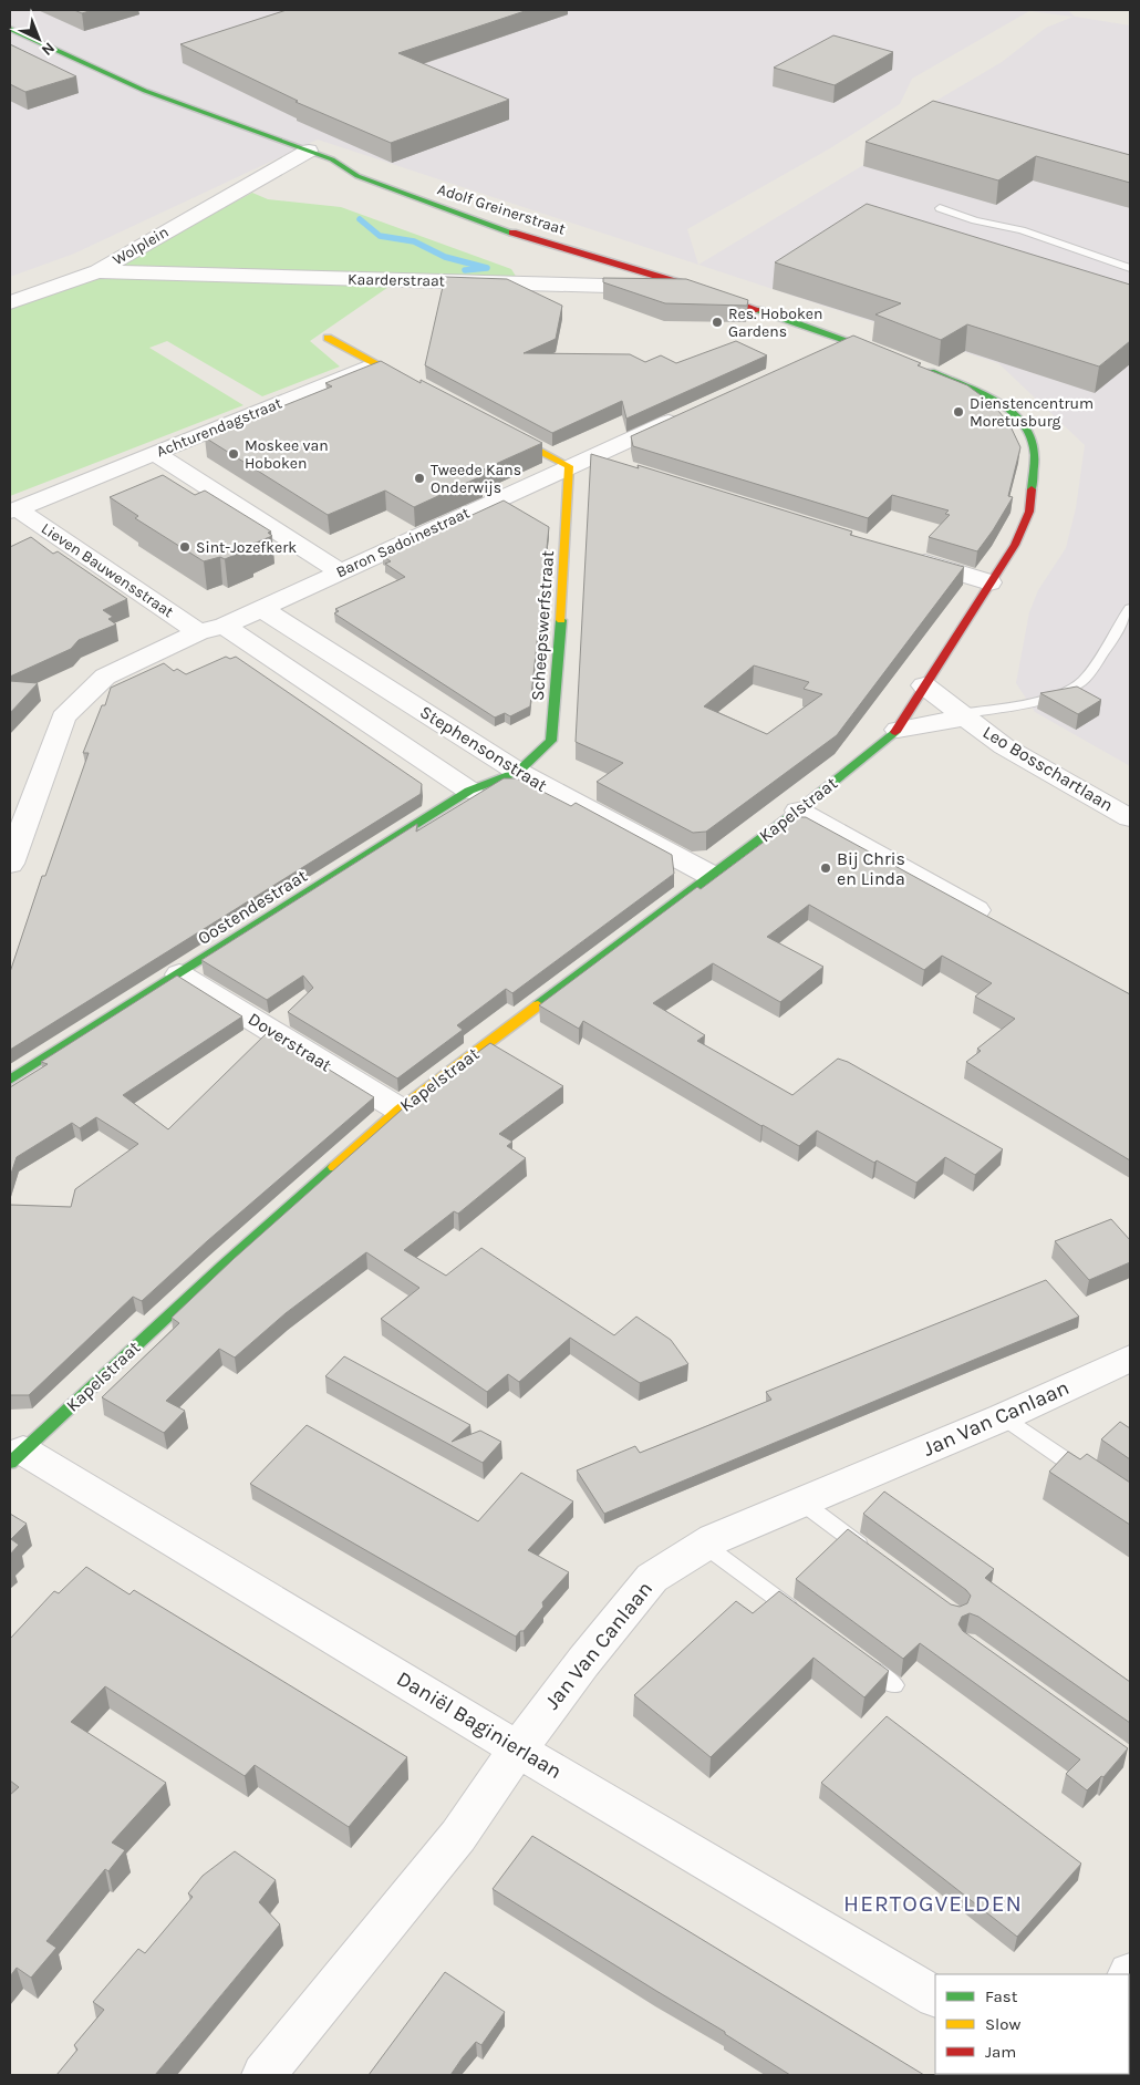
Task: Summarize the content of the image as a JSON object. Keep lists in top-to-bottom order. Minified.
{"streets":{"street":["Adolf Greinerstraat","Wolplein","Kaarderstraat","Achturendagstraat","Baron Sadoinestraat","Lieven Bauwensstraat","Scheepswerfstraat","Stephensonstraat","Leo Bosschartlaan","Kapelstraat","Oostendestraat","Doverstraat","Jan Van Canlaan","Daniël Baginierlaan"]},"crossings":[["Adolf Greinerstraat","Wolplein"],["Adolf Greinerstraat","Kaarderstraat"],["Wolplein","Kaarderstraat"],["Achturendagstraat","Lieven Bauwensstraat"],["Baron Sadoinestraat","Lieven Bauwensstraat"],["Baron Sadoinestraat","Scheepswerfstraat"],["Baron Sadoinestraat","Stephensonstraat"],["Scheepswerfstraat","Stephensonstraat"],["Scheepswerfstraat","Oostendestraat"],["Stephensonstraat","Kapelstraat"],["Stephensonstraat","Oostendestraat"],["Leo Bosschartlaan","Kapelstraat"],["Kapelstraat","Doverstraat"],["Kapelstraat","Daniël Baginierlaan"],["Oostendestraat","Doverstraat"],["Jan Van Canlaan","Daniël Baginierlaan"]],"districts":["HERTOGVELDEN"],"places":["Res. Hoboken Gardens","Dienstencentrum Moretusburg","Moskee van Hoboken","Tweede Kans Onderwijs","Sint-Jozefkerk","Bij Chris en Linda"],"legend":["Fast","Slow","Jam"],"north":"bottom right"}
